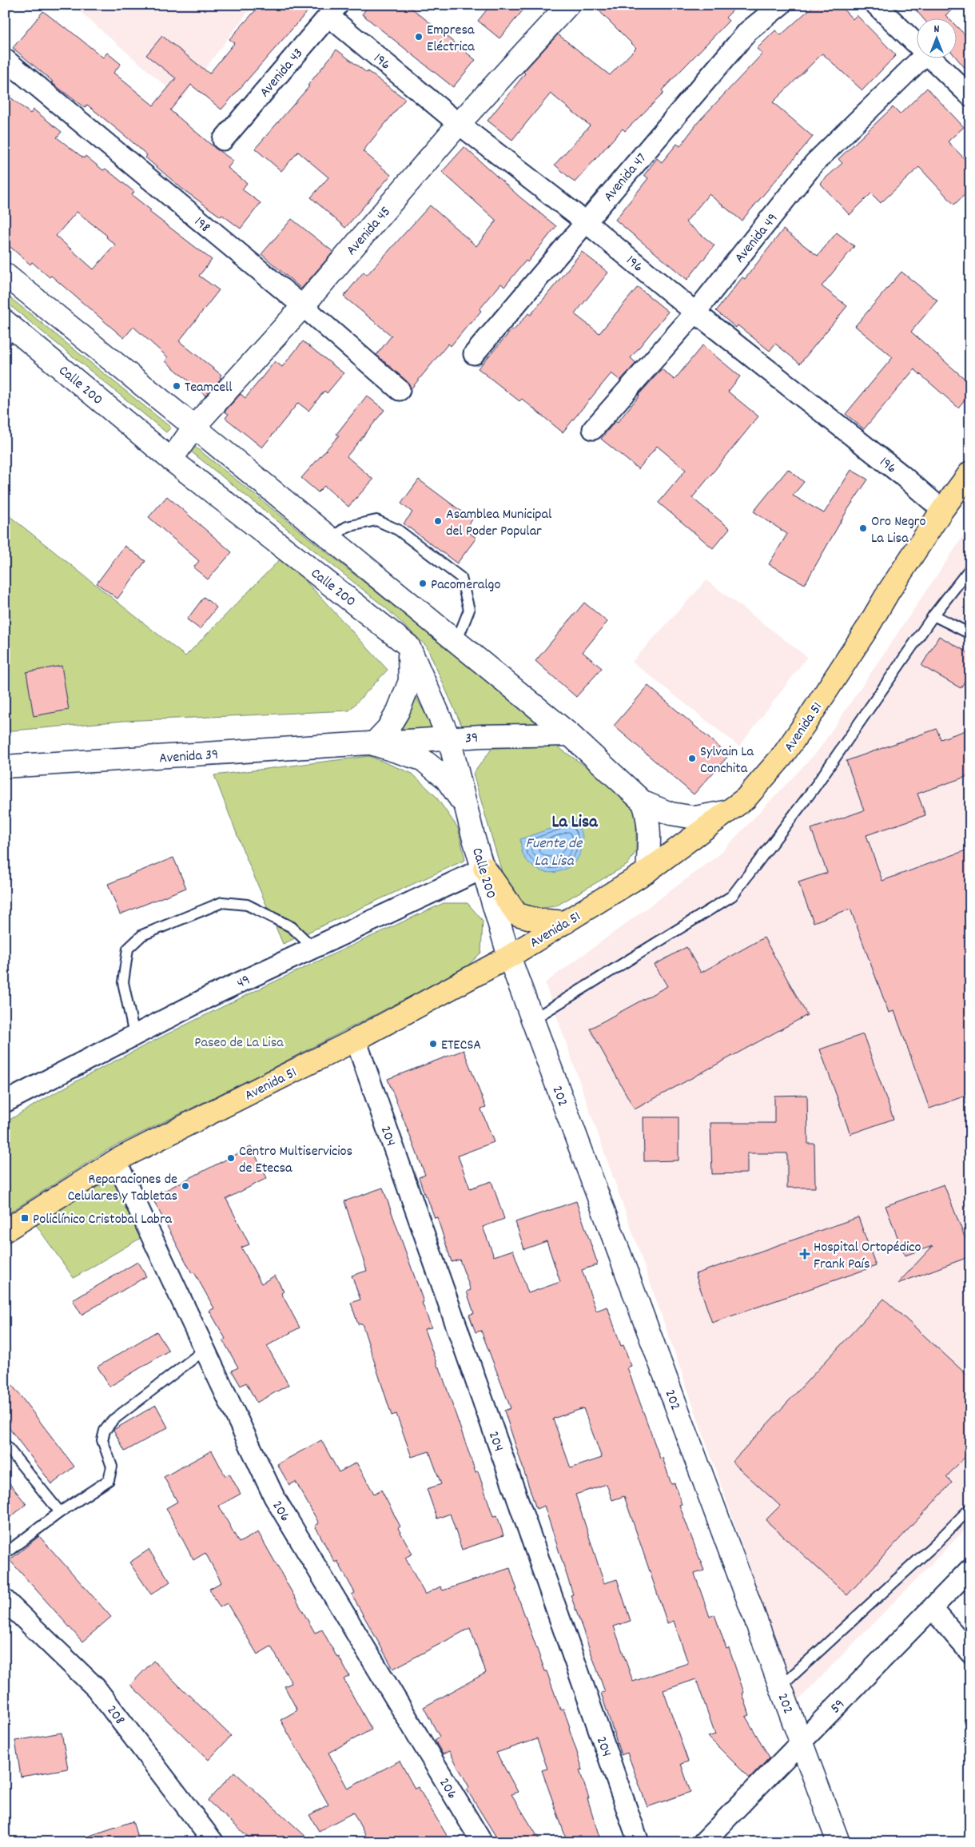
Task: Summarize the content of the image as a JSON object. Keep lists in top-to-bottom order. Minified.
{"streets":{"main road":["Avenida 51"],"street":["196","Avenida 43","Avenida 47","198","Avenida 45","Avenida 49","Calle 200","39","Avenida 39","49","202","204","206","59","208"]},"crossings":[["196","Avenida 43"],["196","Avenida 47"],["196","Avenida 45"],["196","Avenida 49"],["196","Avenida 51"],["198","Avenida 45"],["Avenida 45","Calle 200"],["Calle 200","Avenida 51"],["Calle 200","39"],["Calle 200","49"],["Calle 200","202"],["Avenida 51","202"],["Avenida 51","204"],["Avenida 51","206"],["39","Avenida 39"],["202","59"]],"districts":["La Lisa"],"water":["Fuente de La Lisa"],"parks":["Paseo de La Lisa"],"places":{"other":["Empresa Eléctrica","Teamcell","Asamblea Municipal del Poder Popular","Oro Negro La Lisa","Pacomeralgo","Sylvain La Conchita","ETECSA","Centro Multiservicios de Etecsa","Reparaciones de Celulares y Tabletas"],"transit":["Policlínico Cristobal Labra"],"health":["Hospital Ortopédico Frank País"]},"north":"top"}
